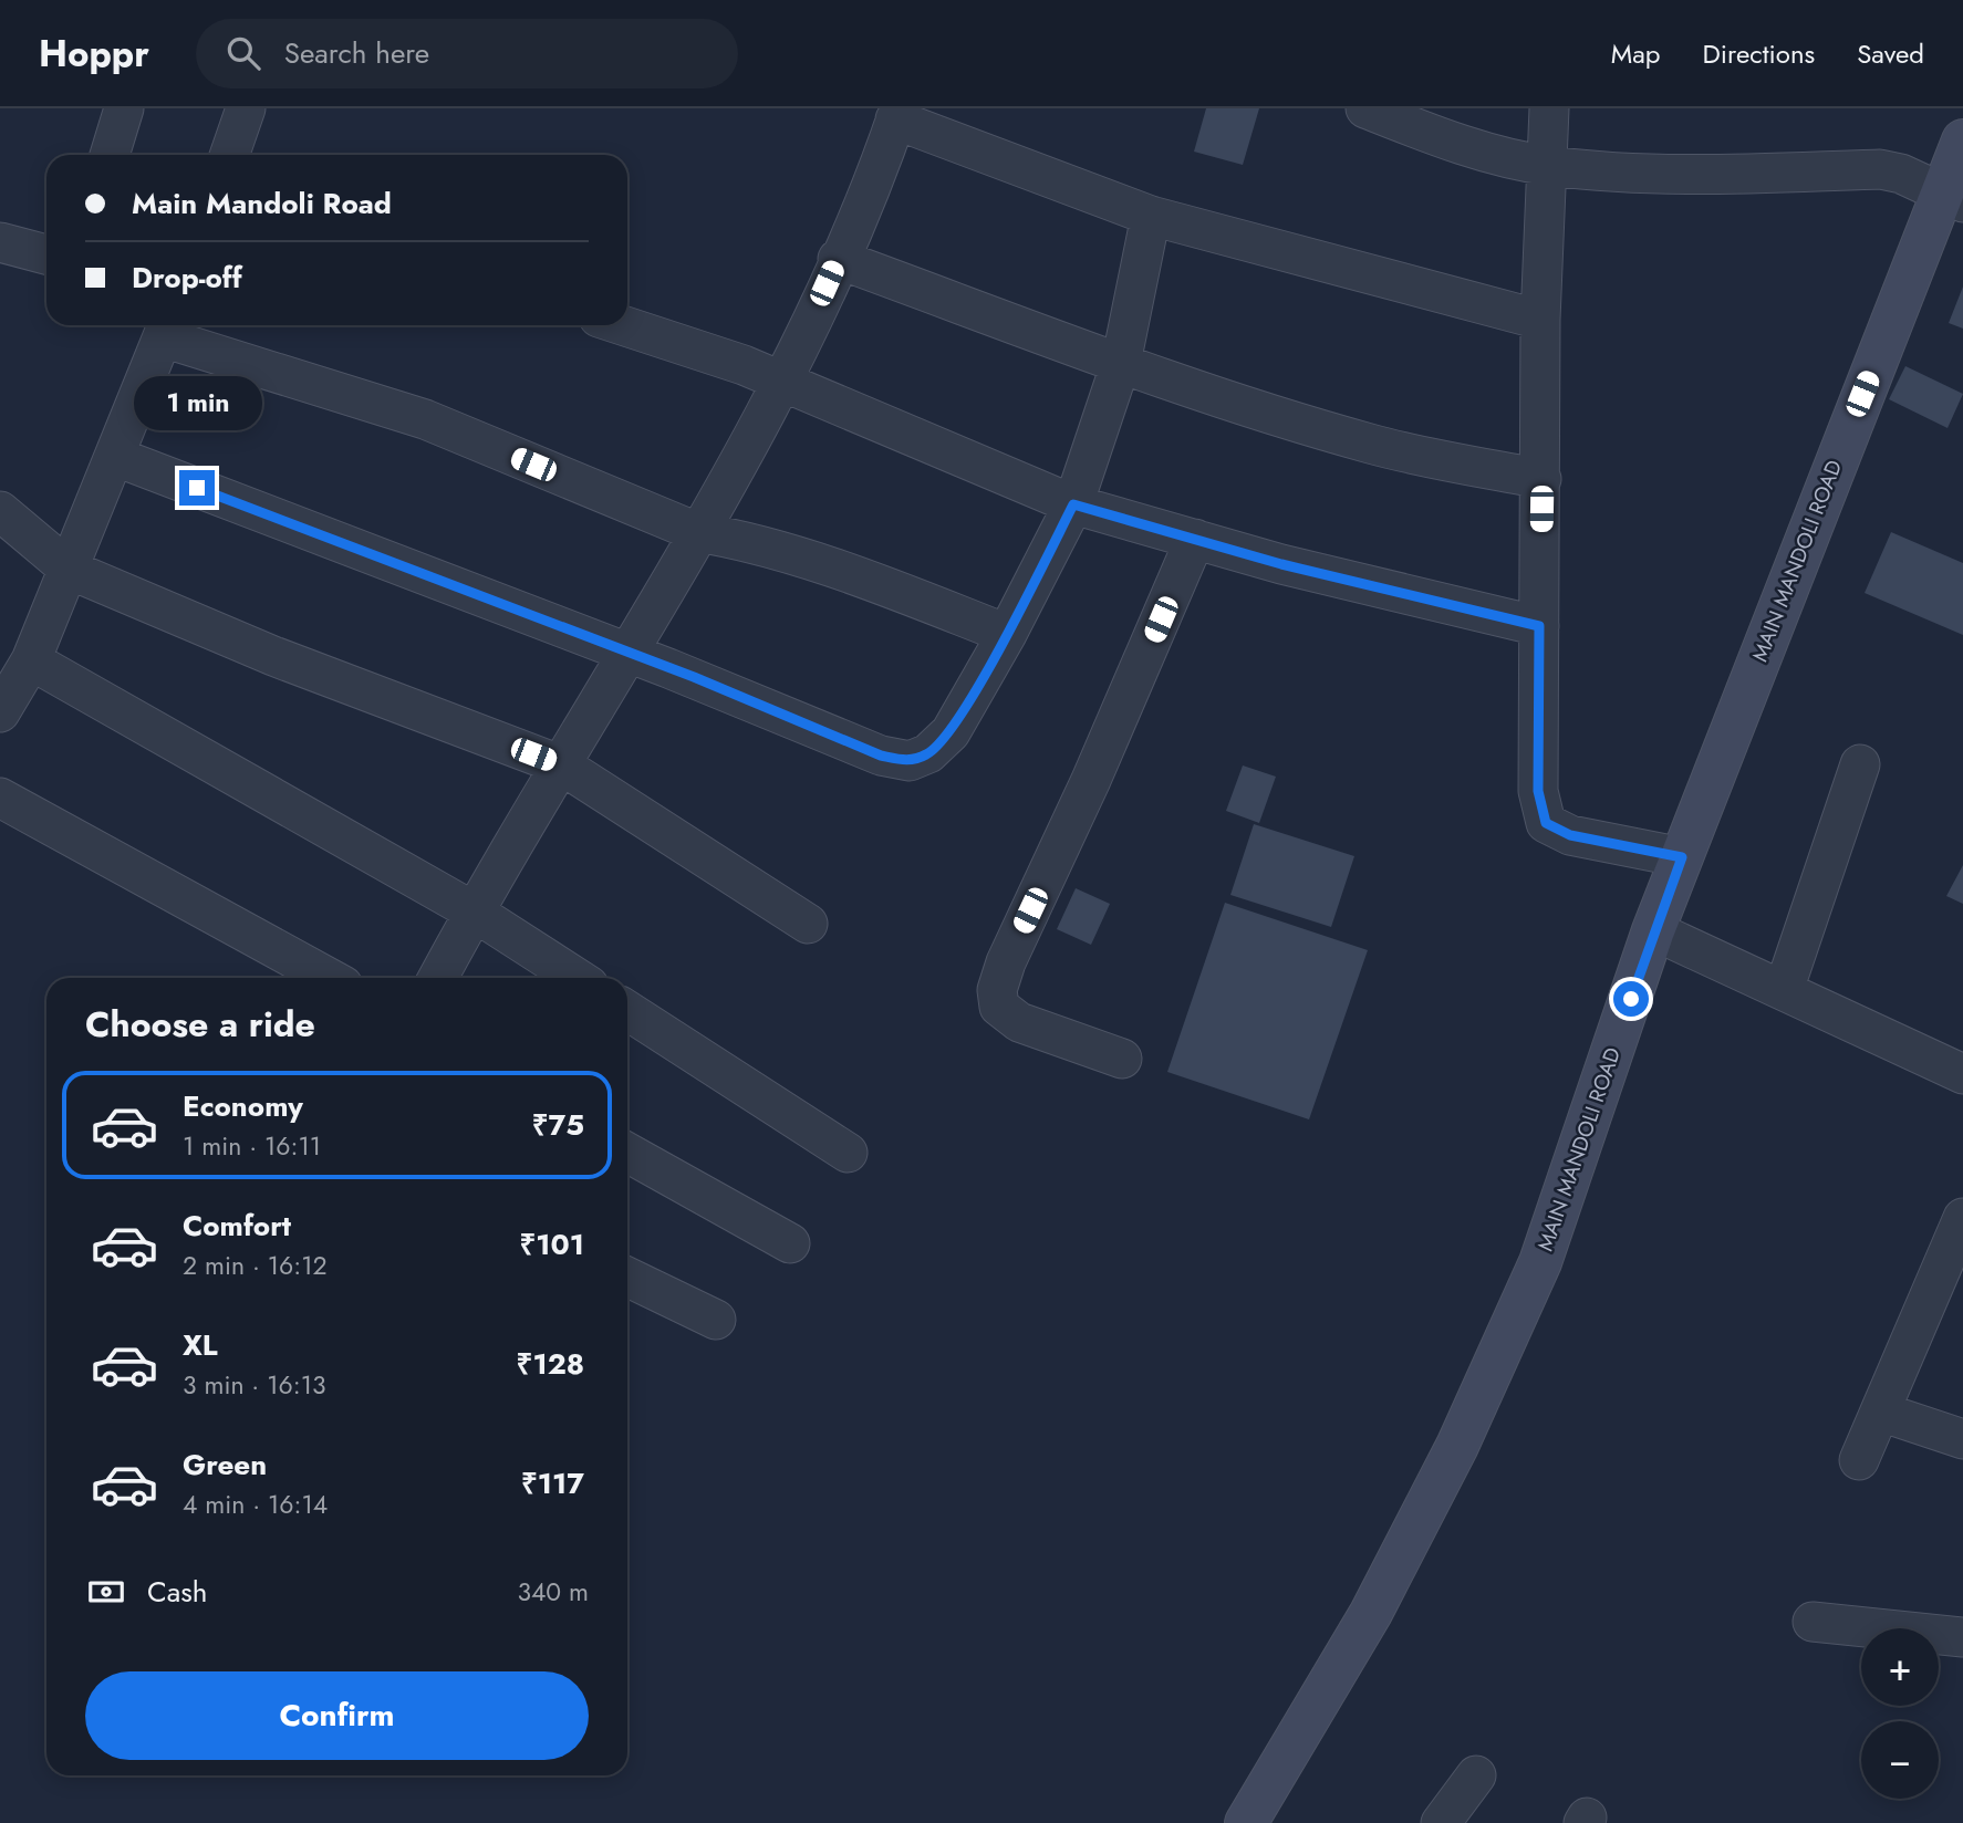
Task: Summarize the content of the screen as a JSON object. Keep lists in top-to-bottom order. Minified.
{"streets":{"street":["MAIN MANDOLI ROAD"]},"page":{"header":"Hoppr","search":"Search here","nav":["Map","Directions","Saved"],"banner":["Main Mandoli Road","Drop-off"],"bubble":"1 min","heading":"Choose a ride","list":[{"name":"Economy","note":"1 min · 16:11","value":"₹75"},{"name":"Comfort","note":"2 min · 16:12","value":"₹101"},{"name":"XL","note":"3 min · 16:13","value":"₹128"},{"name":"Green","note":"4 min · 16:14","value":"₹117"}],"pay":["Cash","340 m"],"map_buttons":["+","−"],"buttons":"Confirm"}}
